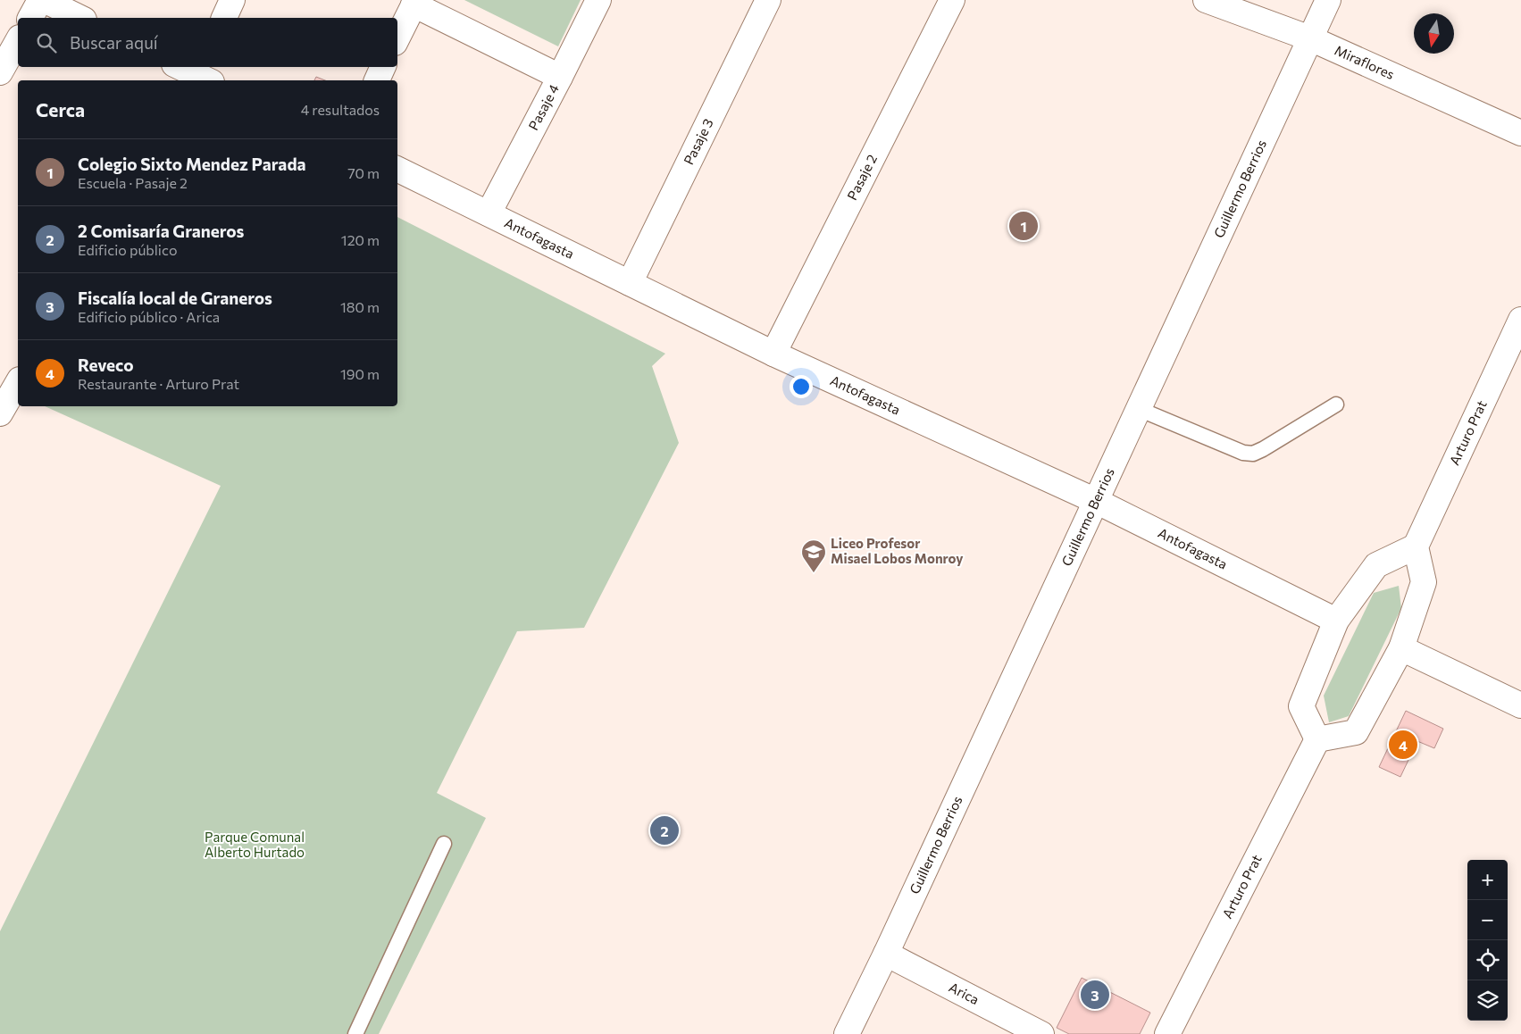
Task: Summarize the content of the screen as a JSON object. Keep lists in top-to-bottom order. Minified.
{"streets":{"street":["Miraflores","Pasaje 4","Pasaje 3","Pasaje 2","Guillermo Berrios","Antofagasta","Arturo Prat","Arica"]},"crossings":[["Miraflores","Guillermo Berrios"],["Pasaje 4","Antofagasta"],["Pasaje 3","Antofagasta"],["Pasaje 2","Antofagasta"],["Guillermo Berrios","Antofagasta"],["Guillermo Berrios","Arica"]],"parks":["Parque Comunal Alberto Hurtado"],"places":{"school or university":["Liceo Profesor Misael Lobos Monroy"]},"north":"bottom","page":{"search":"Buscar aquí","heading":["Cerca","4 resultados"],"list":[{"mark":"1","name":"Colegio Sixto Mendez Parada","note":"Escuela · Pasaje 2","value":"70 m"},{"mark":"2","name":"2 Comisaría Graneros","note":"Edificio público","value":"120 m"},{"mark":"3","name":"Fiscalía local de Graneros","note":"Edificio público · Arica","value":"180 m"},{"mark":"4","name":"Reveco","note":"Restaurante · Arturo Prat","value":"190 m"}],"pins":["1","4","2","3"],"map_buttons":["+","−"]}}
